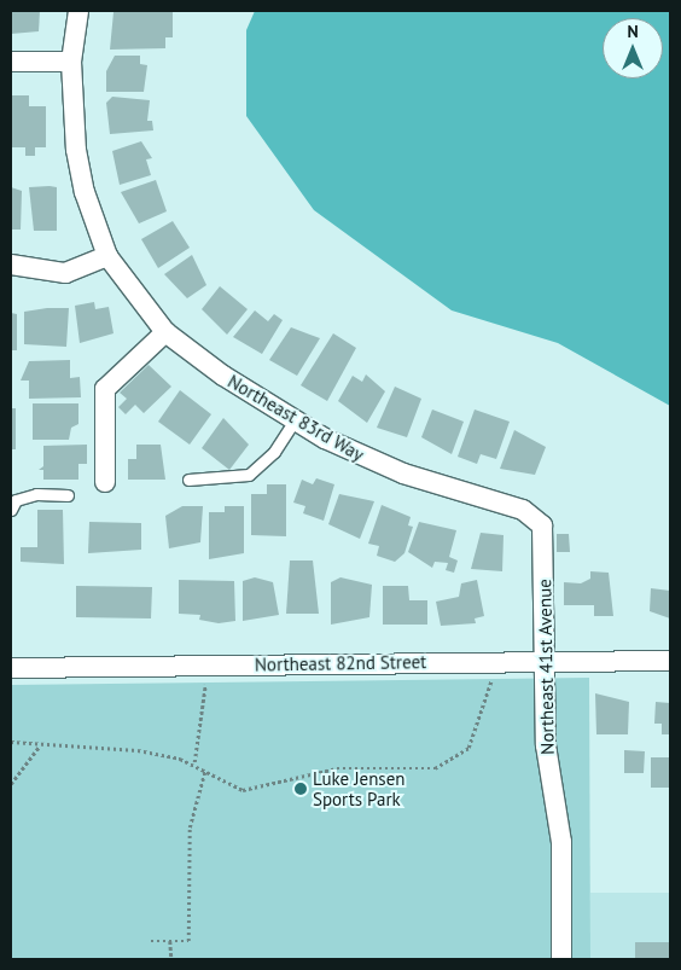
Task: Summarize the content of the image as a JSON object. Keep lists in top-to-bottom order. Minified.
{"streets":{"street":["Northeast 83rd Way","Northeast 82nd Street","Northeast 41st Avenue"]},"crossings":[["Northeast 83rd Way","Northeast 41st Avenue"],["Northeast 82nd Street","Northeast 41st Avenue"]],"places":["Luke Jensen Sports Park"],"north":"top"}
